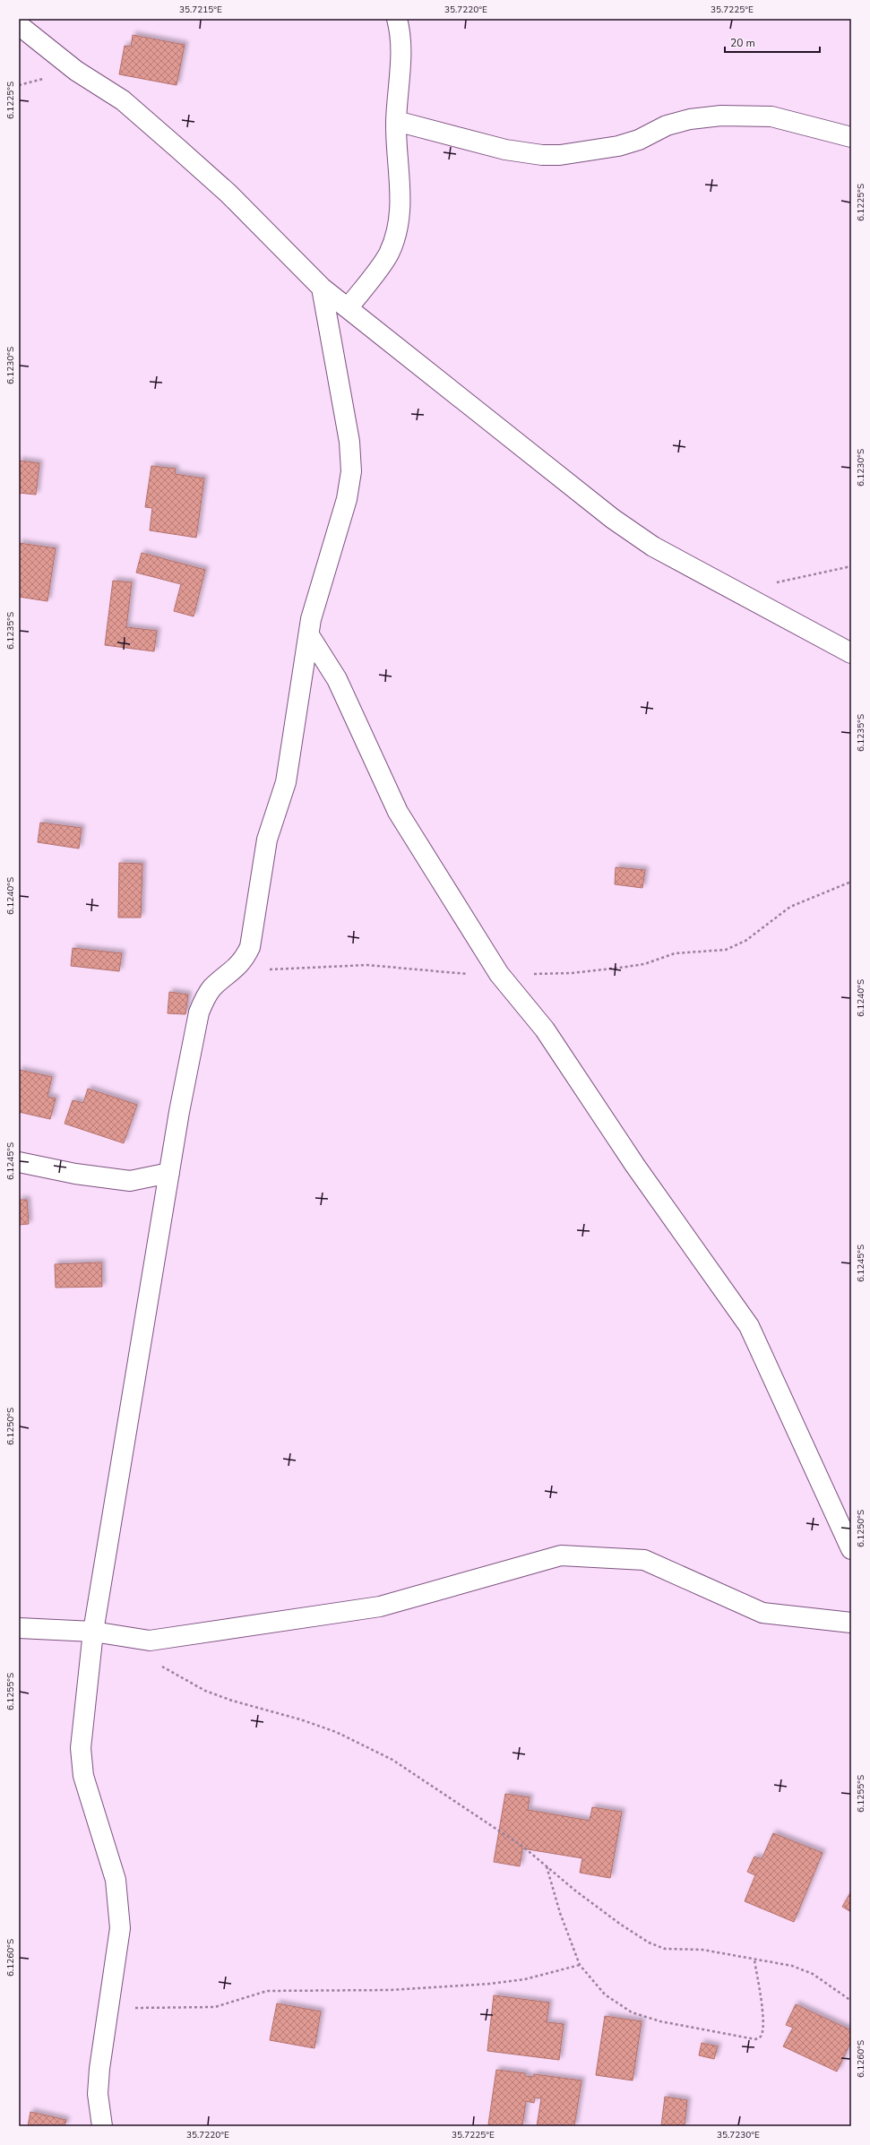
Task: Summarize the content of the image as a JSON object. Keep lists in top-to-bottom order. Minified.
{"scale_bar":"20 m","coordinates":["35.7215°E","35.7220°E","35.7225°E","6.1225°S","6.1230°S","6.1235°S","6.1240°S","6.1245°S","6.1250°S","6.1255°S","6.1260°S","35.7230°E"]}
